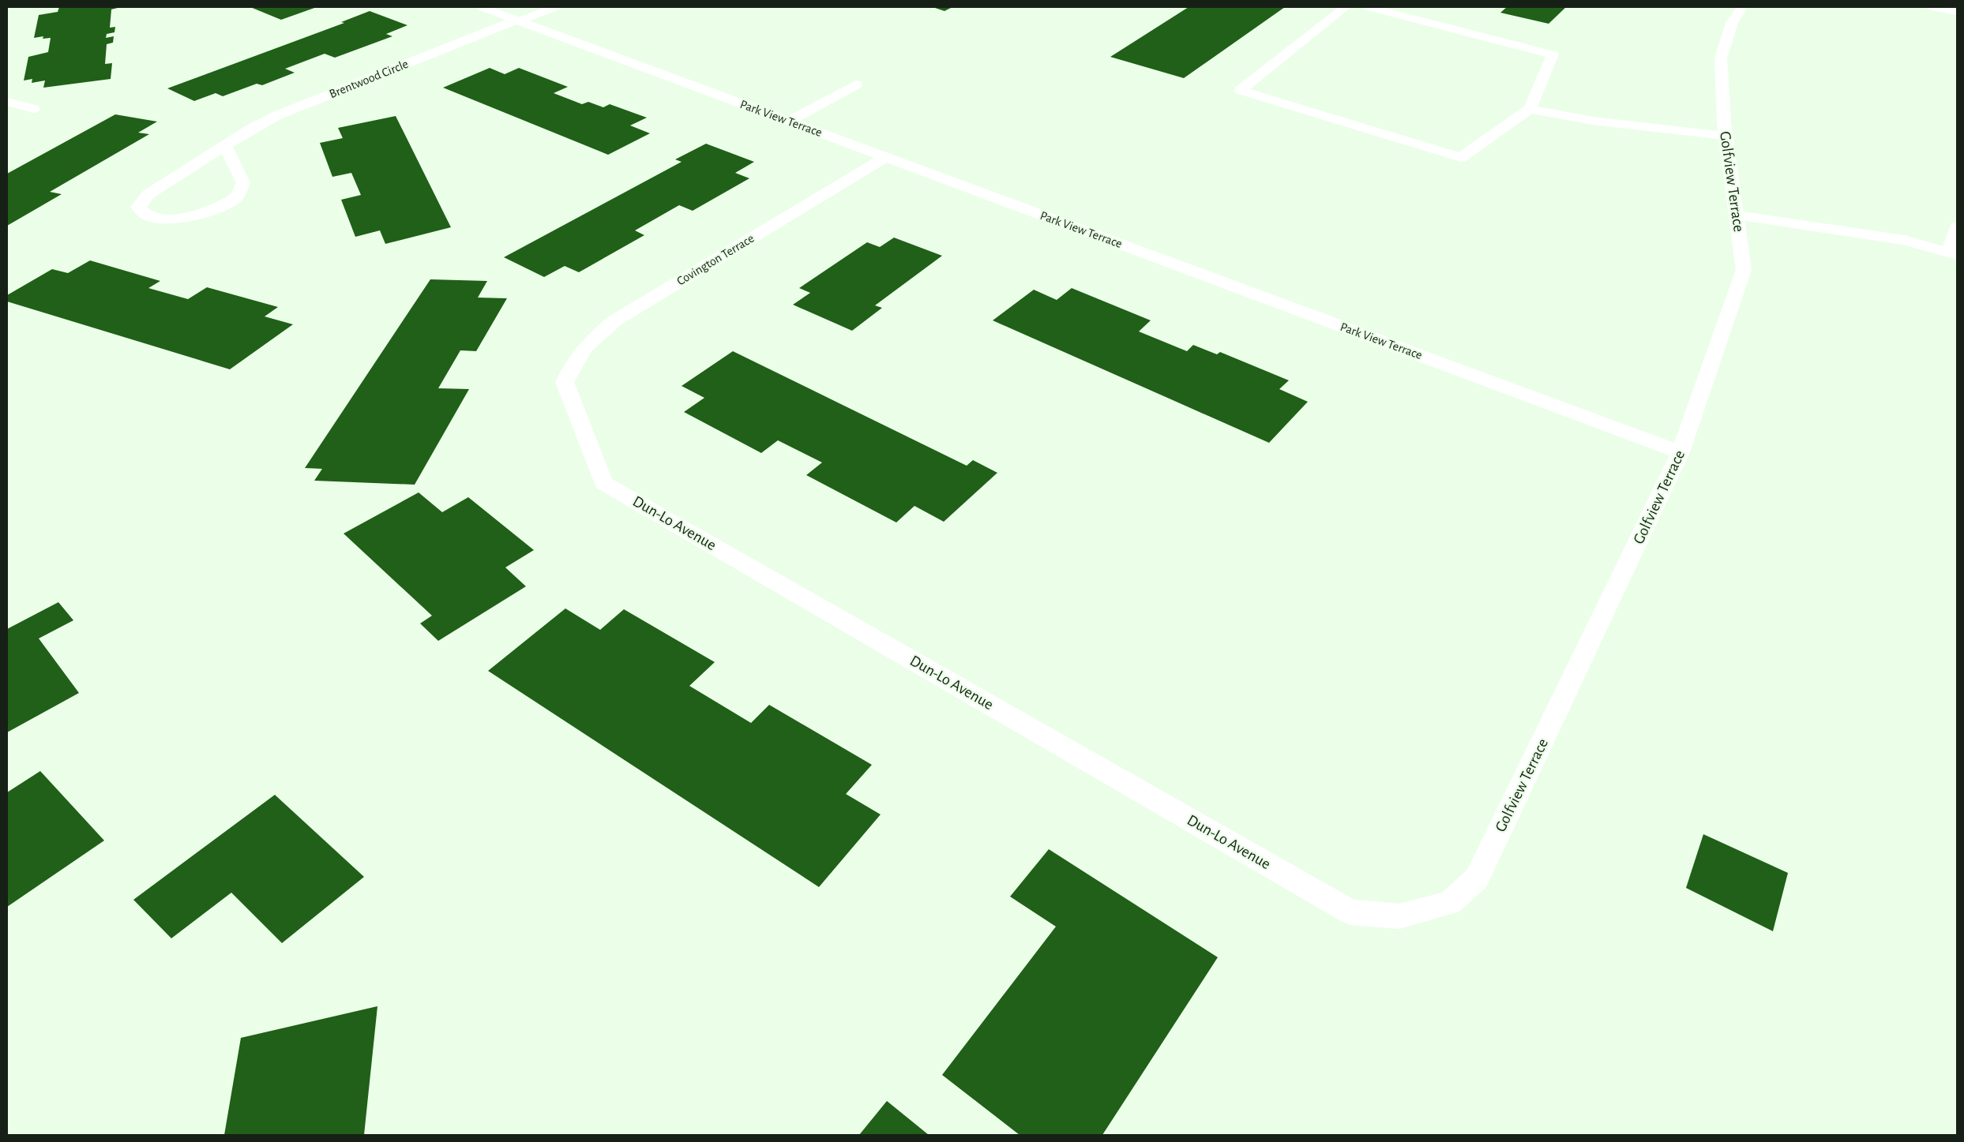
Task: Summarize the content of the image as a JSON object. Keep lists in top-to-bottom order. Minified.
{"streets":{"street":["Brentwood Circle","Park View Terrace","Golfview Terrace","Covington Terrace","Dun-Lo Avenue"]},"crossings":[["Brentwood Circle","Park View Terrace"],["Park View Terrace","Golfview Terrace"],["Park View Terrace","Covington Terrace"],["Golfview Terrace","Dun-Lo Avenue"],["Covington Terrace","Dun-Lo Avenue"]]}
